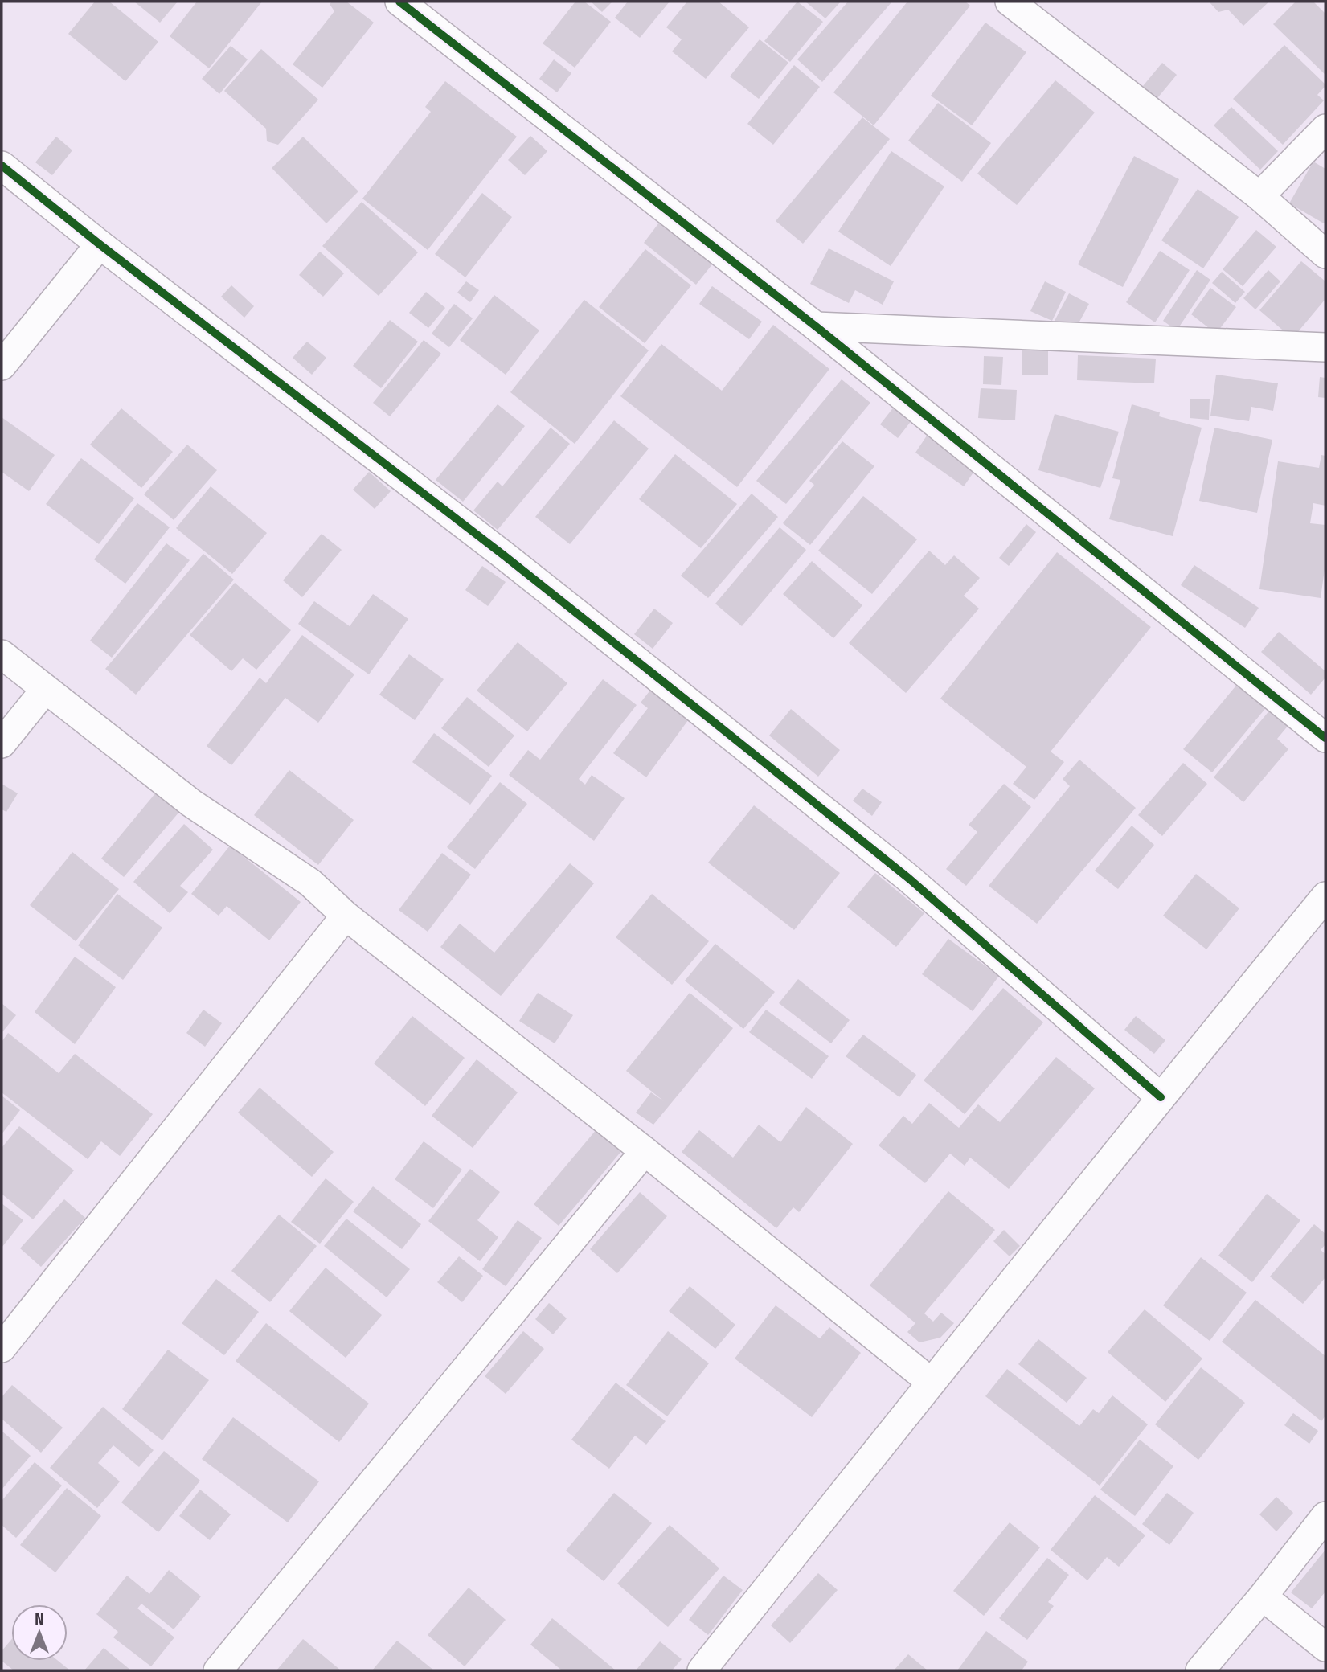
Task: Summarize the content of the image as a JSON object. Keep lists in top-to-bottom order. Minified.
{"north":"top"}
